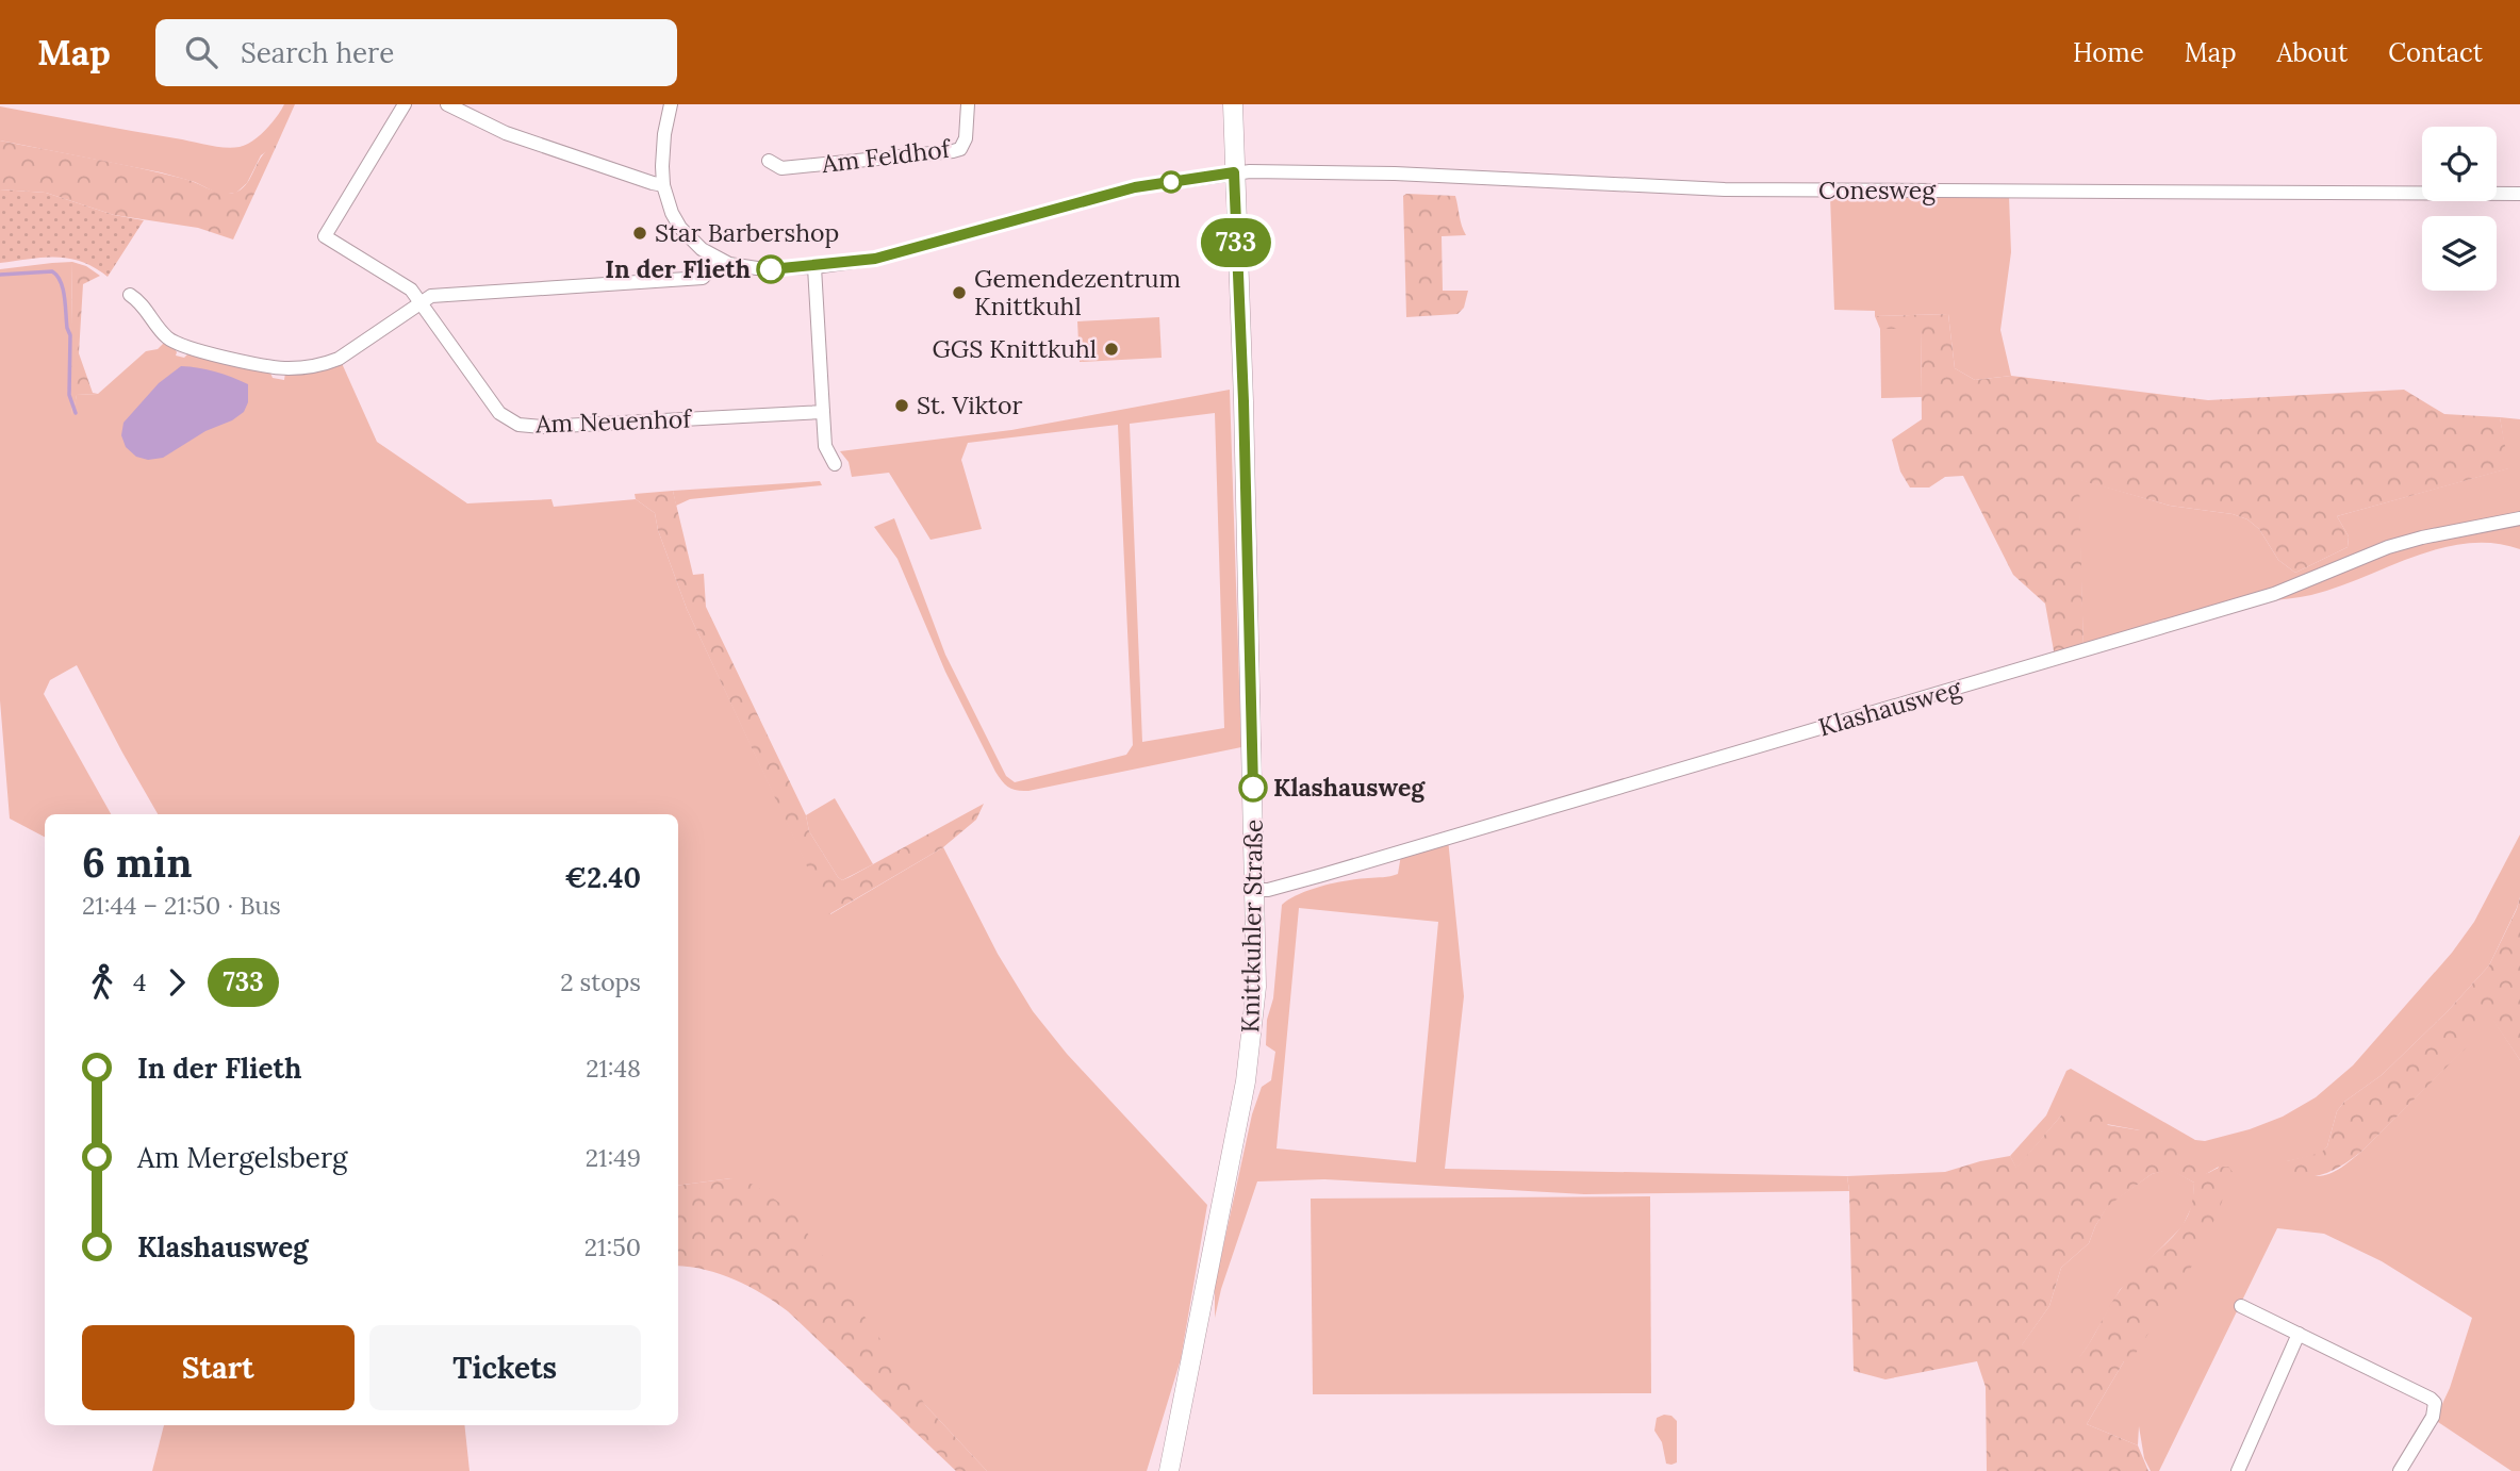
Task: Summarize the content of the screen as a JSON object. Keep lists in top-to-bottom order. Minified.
{"streets":{"street":["Am Feldhof","Conesweg","Am Neuenhof","Klashausweg","Knittkuhler Straße"]},"crossings":[["Conesweg","Knittkuhler Straße"],["Klashausweg","Knittkuhler Straße"]],"places":["Star Barbershop","In der Flieth","Gemendezentrum Knittkuhl","GGS Knittkuhl","St. Viktor","Klashausweg"],"lines":["bus line 733"],"page":{"header":"Map","search":"Search here","nav":["Home","Map","About","Contact"],"on_map":"733","heading":["6 min","21:44 – 21:50 · Bus","€2.40"],"legs":["4","733","2 stops"],"list":[{"name":"In der Flieth","value":"21:48"},{"name":"Am Mergelsberg","value":"21:49"},{"name":"Klashausweg","value":"21:50"}],"buttons":["Start","Tickets"]}}
